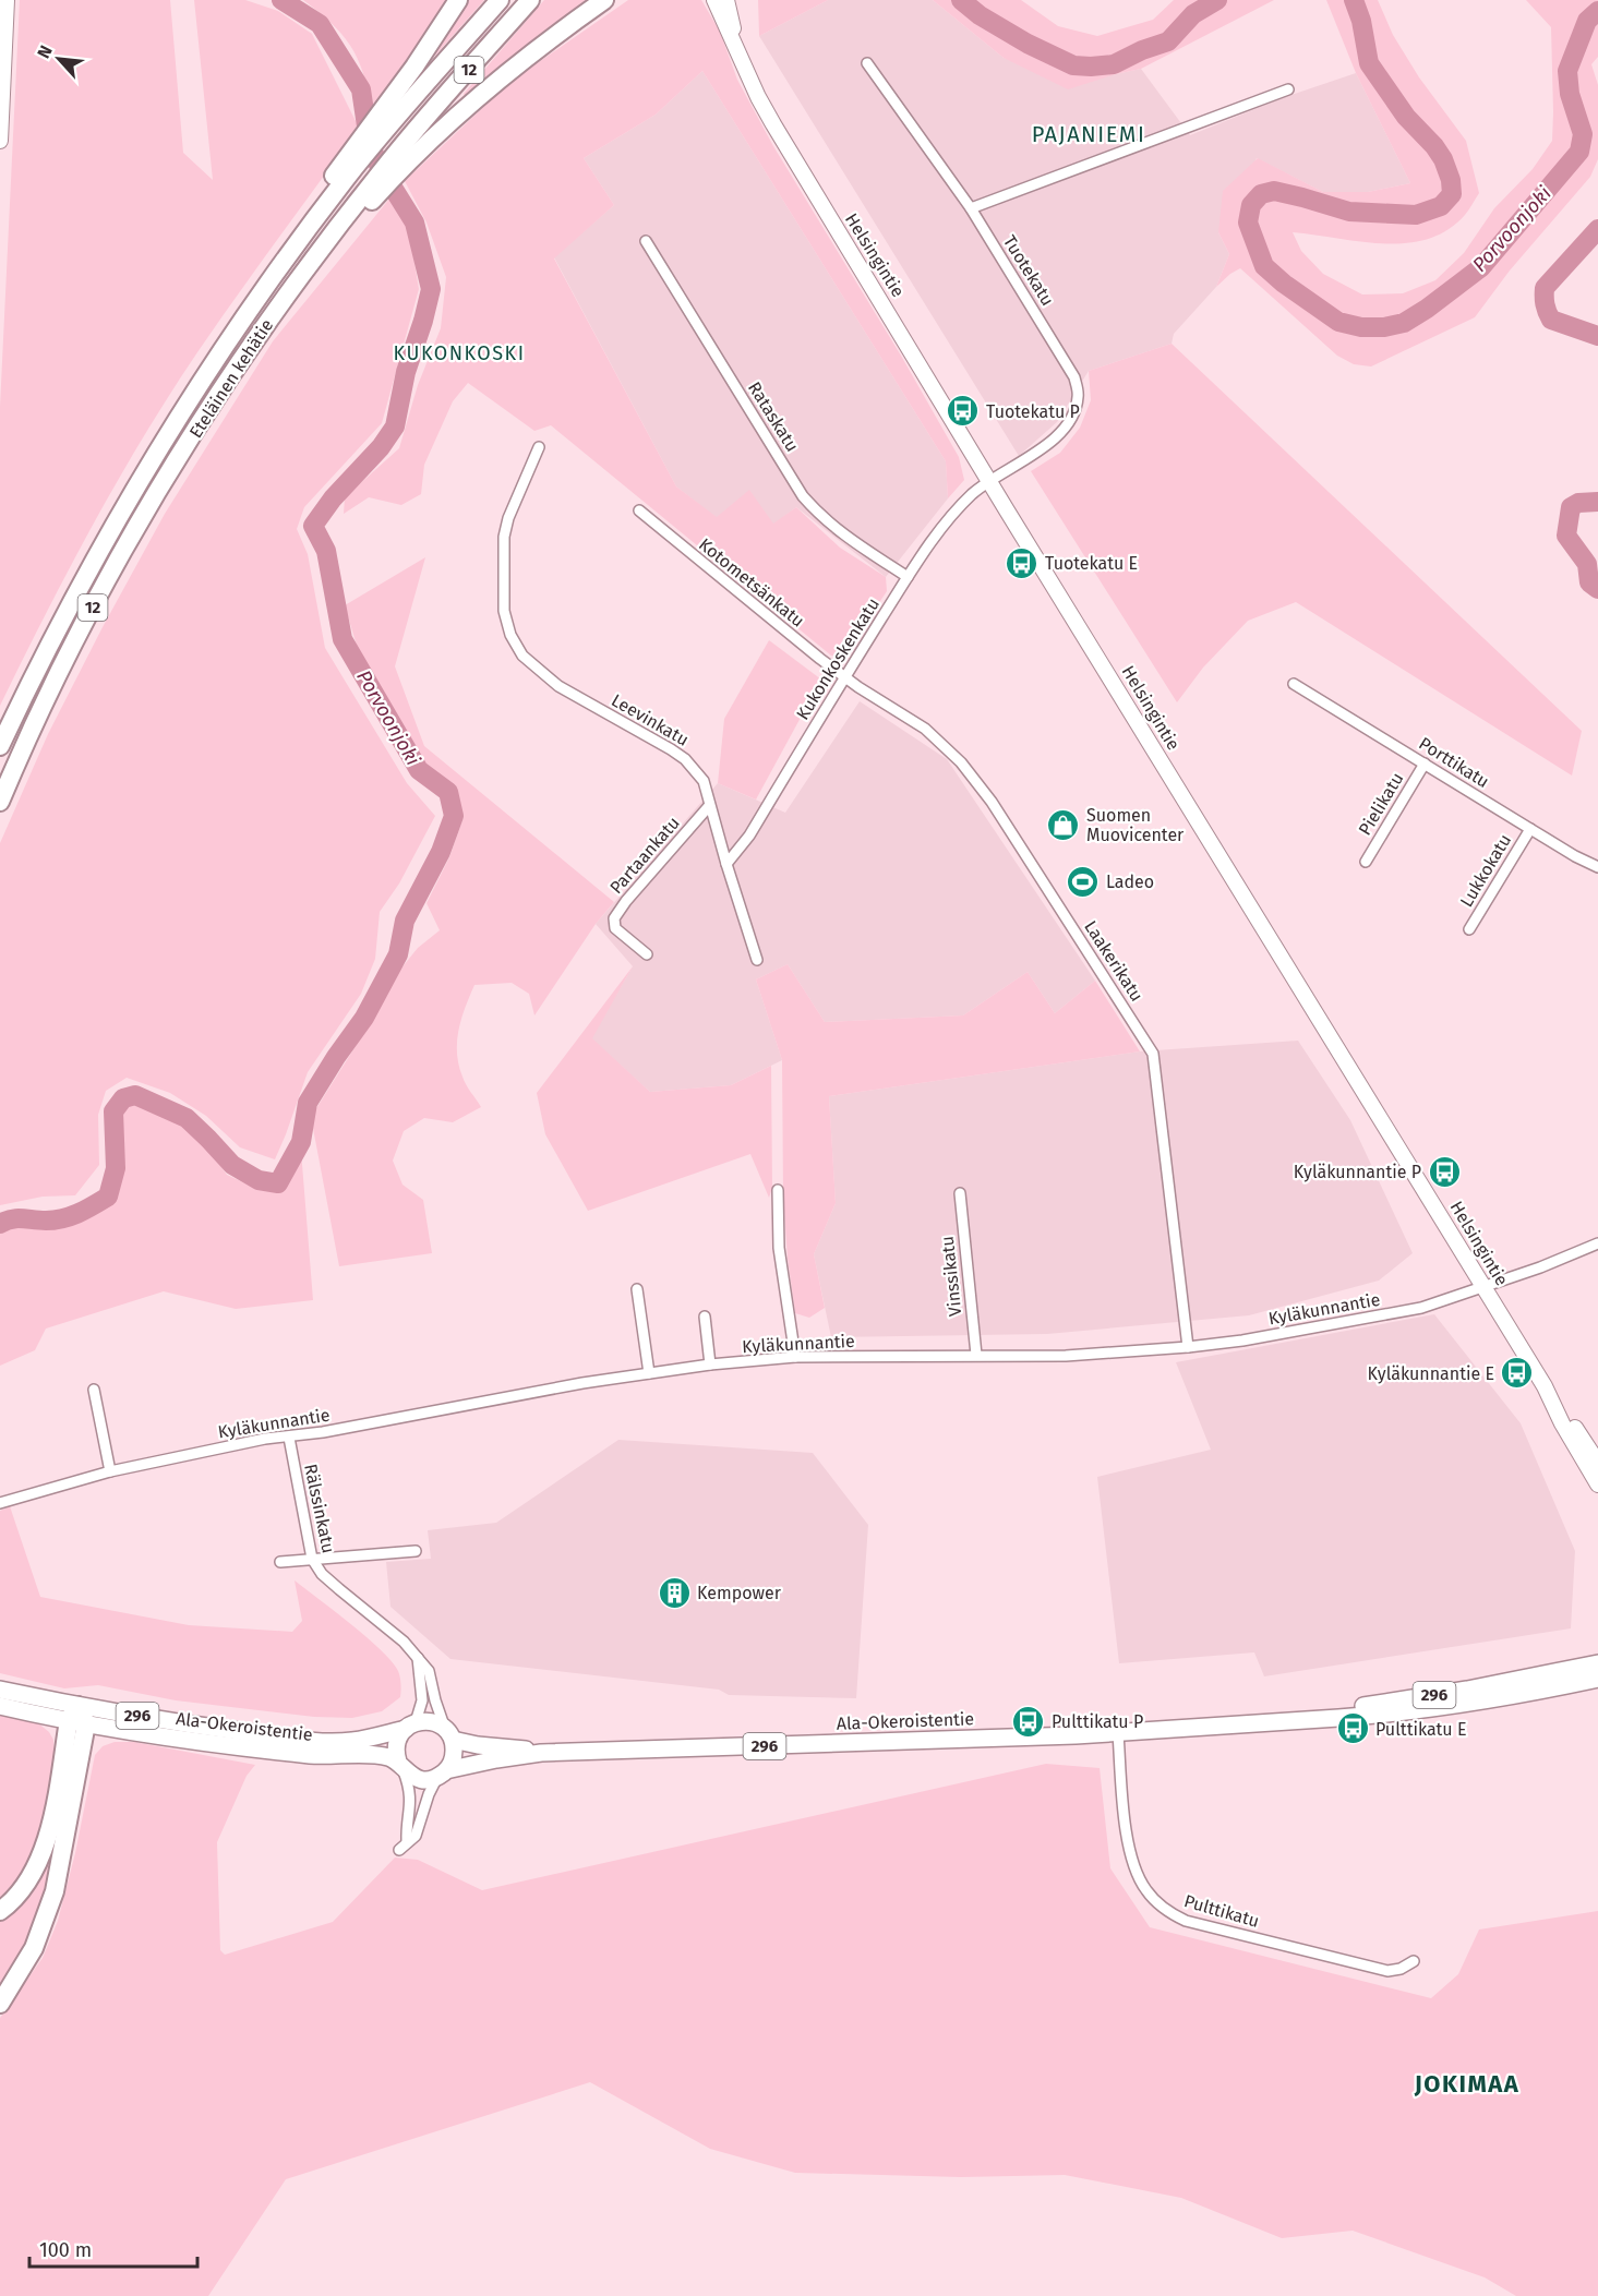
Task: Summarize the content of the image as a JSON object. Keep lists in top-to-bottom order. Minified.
{"streets":{"highway":["12","Eteläinen kehätie"],"main road":["Helsingintie","296","Ala-Okeroistentie"],"street":["Tuotekatu","Rataskatu","Kotometsänkatu","Kukonkoskenkatu","Leevinkatu","Porttikatu","Pielikatu","Partaankatu","Lukkokatu","Laakerikatu","Vinssikatu","Kyläkunnantie","Rälssinkatu","Pulttikatu"]},"crossings":[["Helsingintie","Tuotekatu"],["Helsingintie","Kukonkoskenkatu"],["Helsingintie","Kyläkunnantie"],["Tuotekatu","Kukonkoskenkatu"],["Rataskatu","Kukonkoskenkatu"],["Kotometsänkatu","Kukonkoskenkatu"],["Kotometsänkatu","Laakerikatu"],["Kukonkoskenkatu","Leevinkatu"],["Kukonkoskenkatu","Laakerikatu"],["Leevinkatu","Partaankatu"],["Porttikatu","Pielikatu"],["Porttikatu","Lukkokatu"],["Laakerikatu","Kyläkunnantie"],["Vinssikatu","Kyläkunnantie"],["Kyläkunnantie","Rälssinkatu"],["Rälssinkatu","Ala-Okeroistentie"],["Ala-Okeroistentie","Pulttikatu"]],"districts":["PAJANIEMI","KUKONKOSKI","JOKIMAA"],"water":["Porvoonjoki"],"places":{"bus stop":["Tuotekatu P","Tuotekatu E","Kyläkunnantie P","Kyläkunnantie E","Pulttikatu P","Pulttikatu E"],"shop":["Suomen Muovicenter"],"sports":["Ladeo"],"building":["Kempower"]},"scale_bar":"100 m","north":"top left"}
